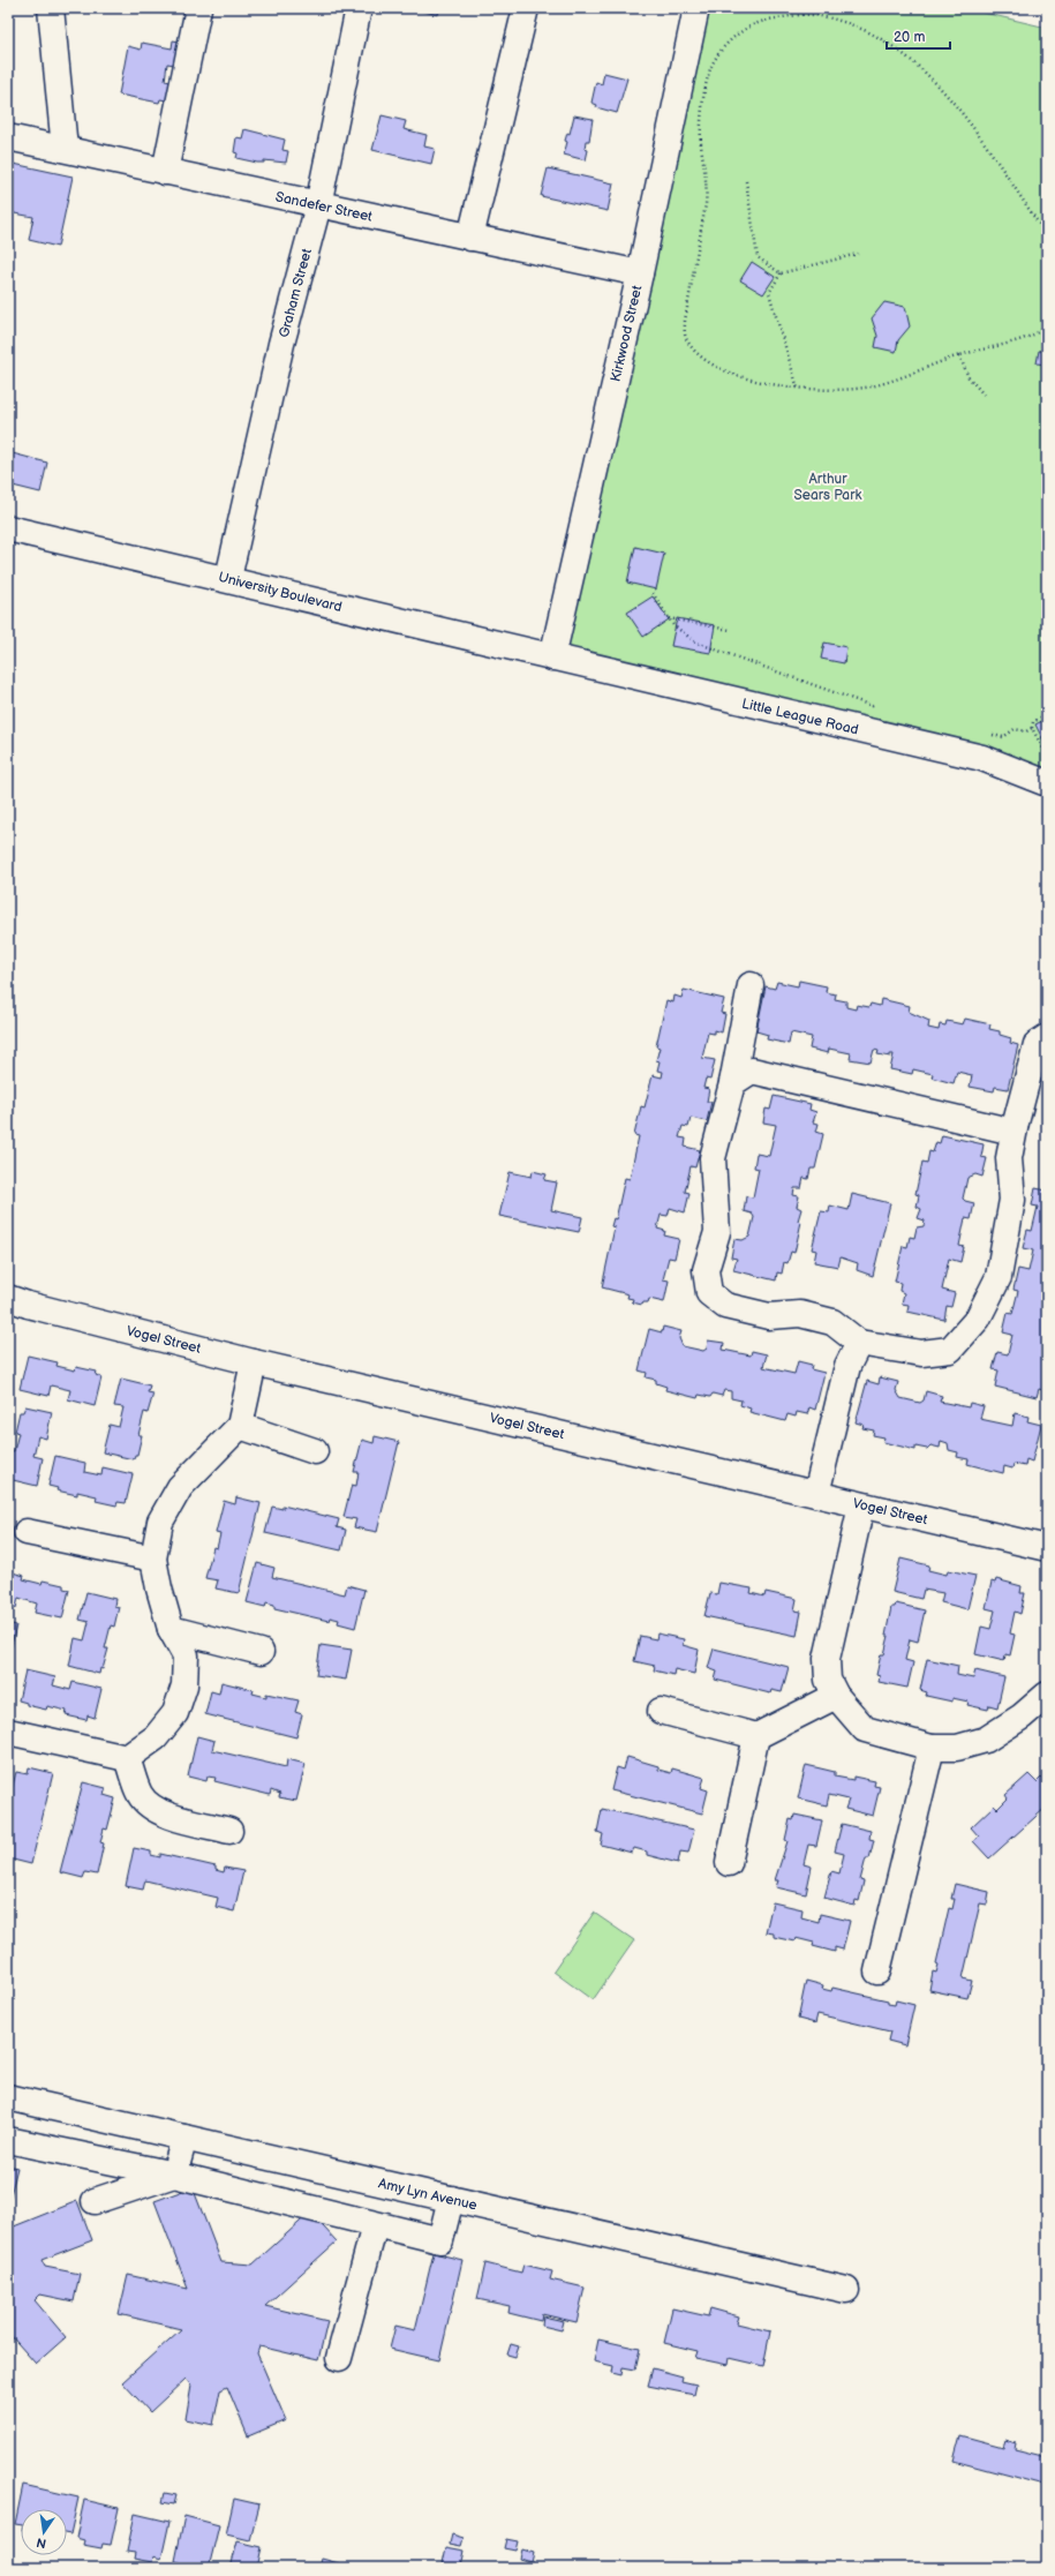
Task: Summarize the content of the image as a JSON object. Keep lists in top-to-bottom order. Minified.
{"streets":{"street":["Sandefer Street","Graham Street","Kirkwood Street","University Boulevard","Little League Road","Vogel Street","Amy Lyn Avenue"]},"crossings":[["Sandefer Street","Graham Street"],["Sandefer Street","Kirkwood Street"],["Graham Street","University Boulevard"],["Kirkwood Street","University Boulevard"],["Kirkwood Street","Little League Road"],["University Boulevard","Little League Road"]],"parks":["Arthur Sears Park"],"scale_bar":"20 m","north":"bottom"}
